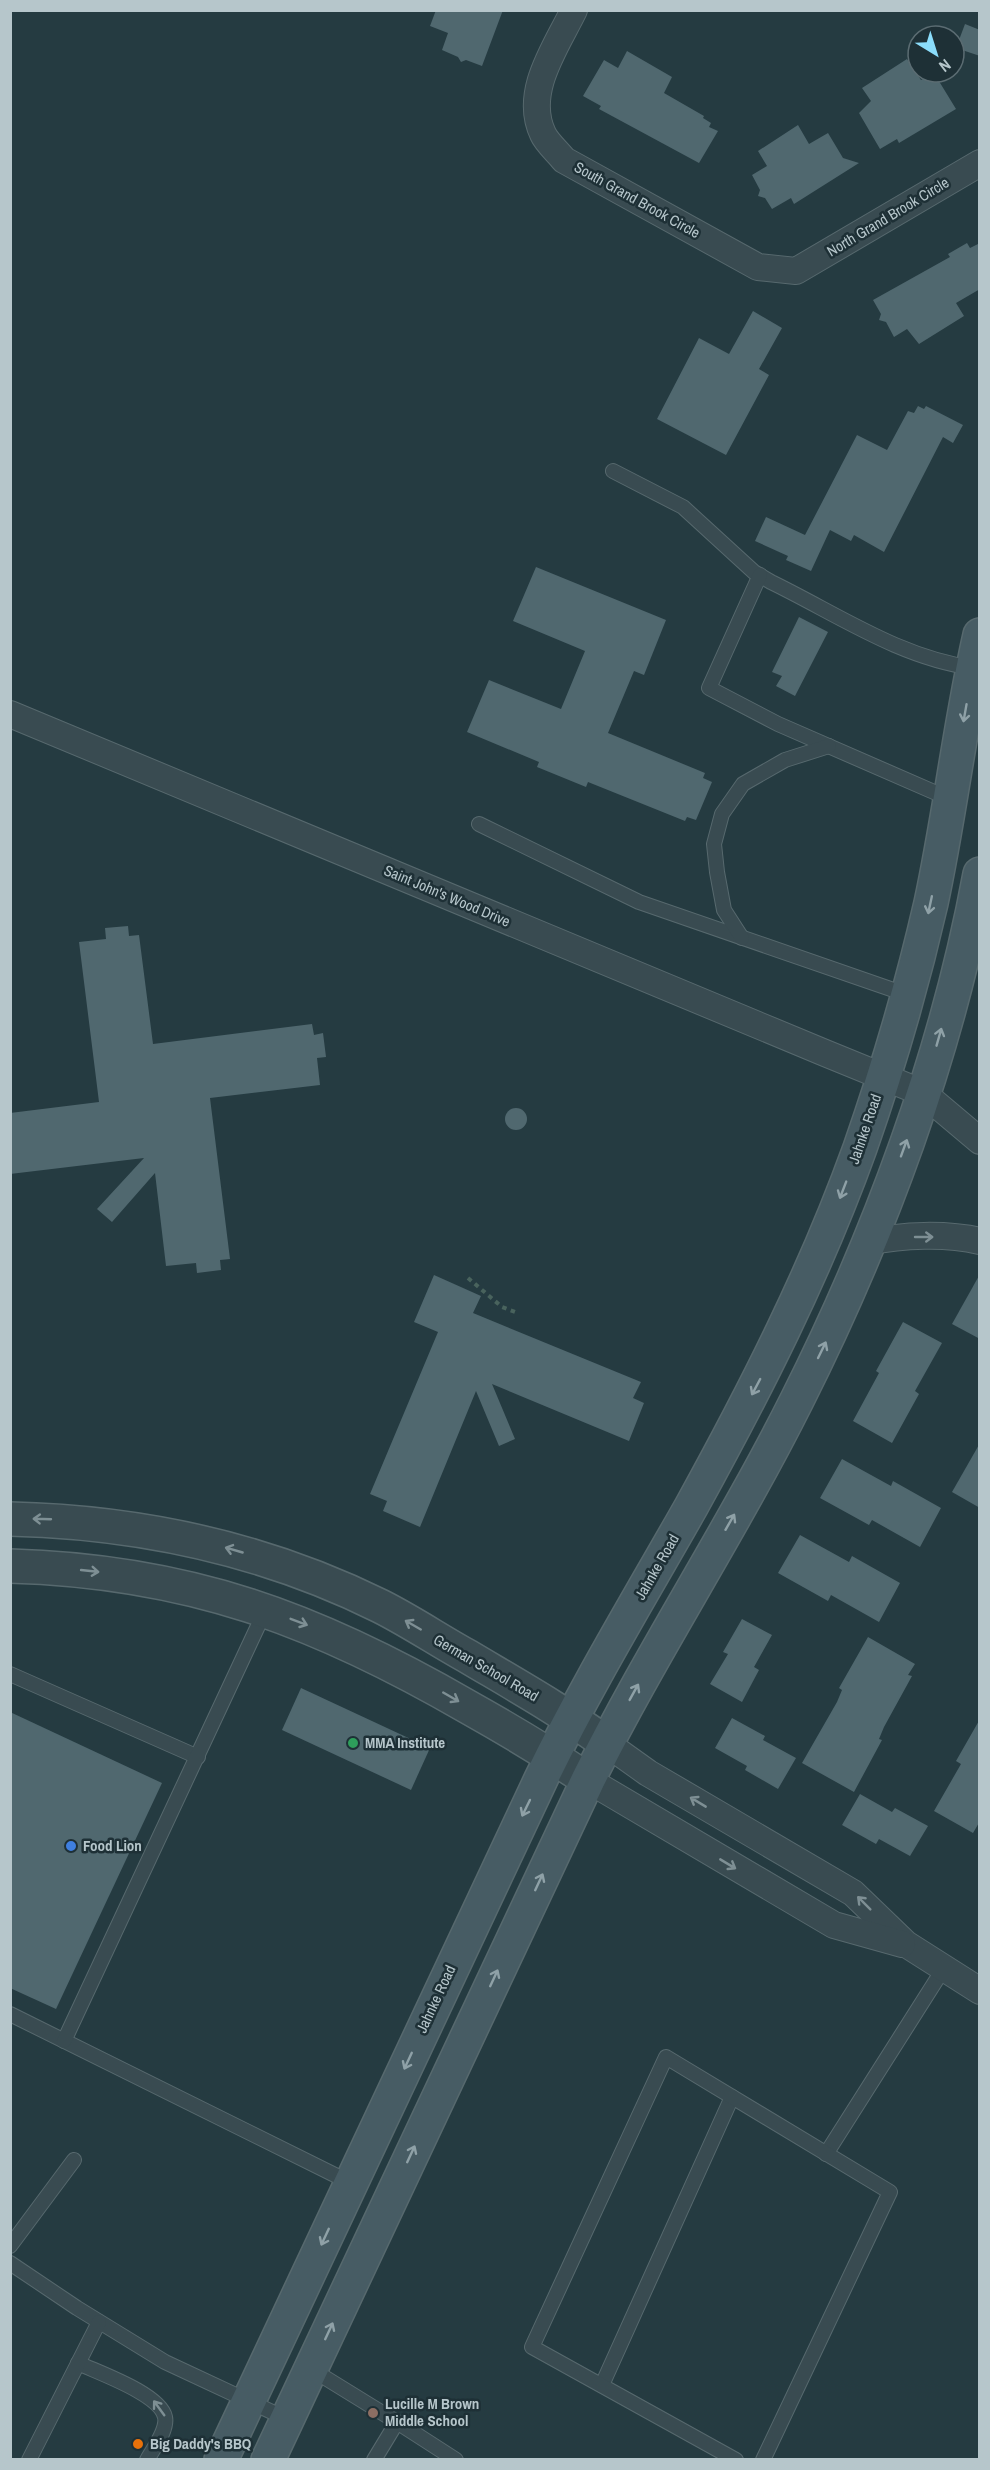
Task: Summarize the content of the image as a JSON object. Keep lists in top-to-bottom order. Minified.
{"streets":{"main road":["Jahnke Road"],"street":["South Grand Brook Circle","North Grand Brook Circle","Saint John's Wood Drive","German School Road"]},"crossings":[["South Grand Brook Circle","North Grand Brook Circle"],["Saint John's Wood Drive","Jahnke Road"],["Jahnke Road","German School Road"]],"places":["MMA Institute","Food Lion","Lucille M Brown Middle School","Big Daddy's BBQ"],"north":"bottom right"}
